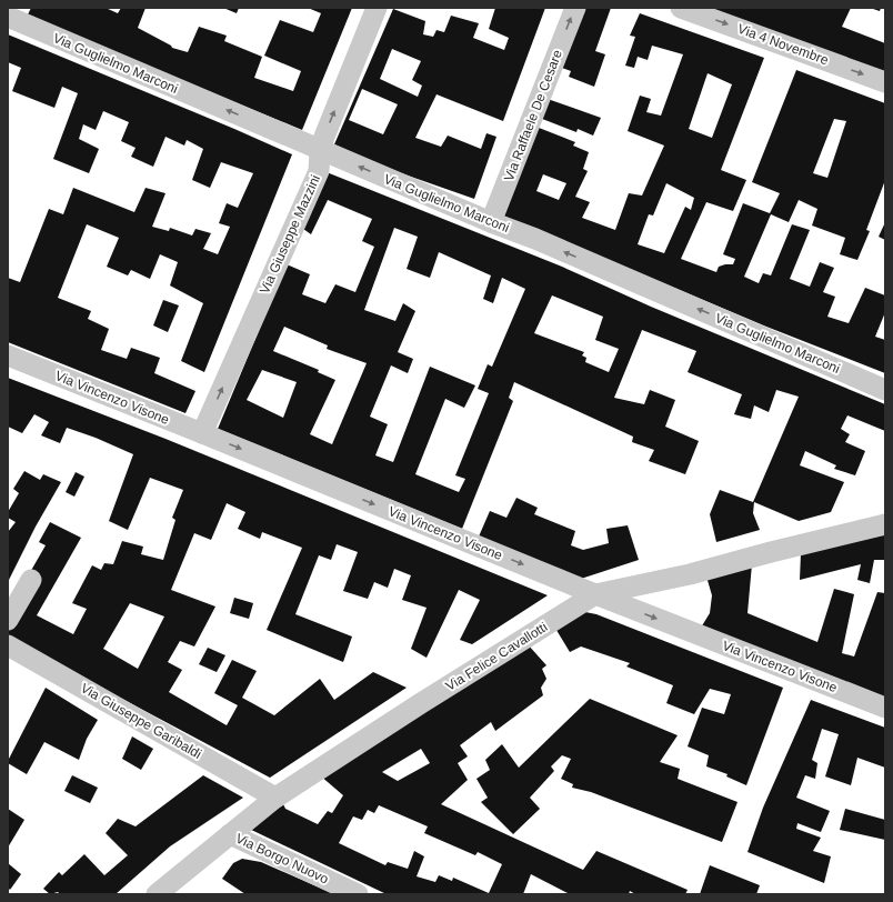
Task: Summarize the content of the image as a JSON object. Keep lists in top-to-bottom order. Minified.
{"streets":{"street":["Via 4 Novembre","Via Guglielmo Marconi","Via Raffaele De Cesare","Via Giuseppe Mazzini","Via Vincenzo Visone","Via Felice Cavallotti","Via Giuseppe Garibaldi","Via Borgo Nuovo"]},"crossings":[["Via Guglielmo Marconi","Via Raffaele De Cesare"],["Via Guglielmo Marconi","Via Giuseppe Mazzini"],["Via Giuseppe Mazzini","Via Vincenzo Visone"],["Via Vincenzo Visone","Via Felice Cavallotti"],["Via Felice Cavallotti","Via Giuseppe Garibaldi"],["Via Felice Cavallotti","Via Borgo Nuovo"]],"one_way":["Via 4 Novembre","Via Guglielmo Marconi","Via Raffaele De Cesare","Via Giuseppe Mazzini","Via Vincenzo Visone"]}
